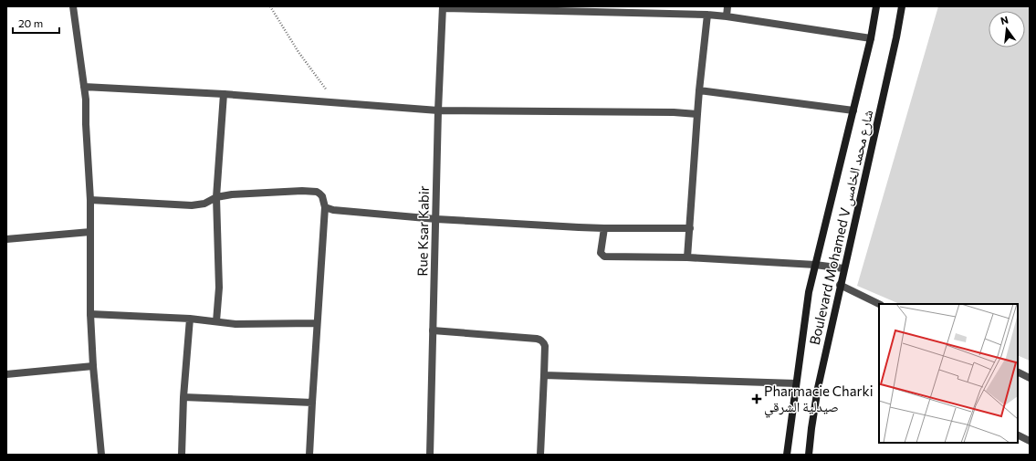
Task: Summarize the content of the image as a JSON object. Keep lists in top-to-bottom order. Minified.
{"streets":{"street":["Boulevard Mohamed V شارع محمد الخامس","Rue Ksar Kabir"]},"places":{"health":["Pharmacie Charki صيدلية الشرقي"]},"scale_bar":"20 m","north":"top"}
